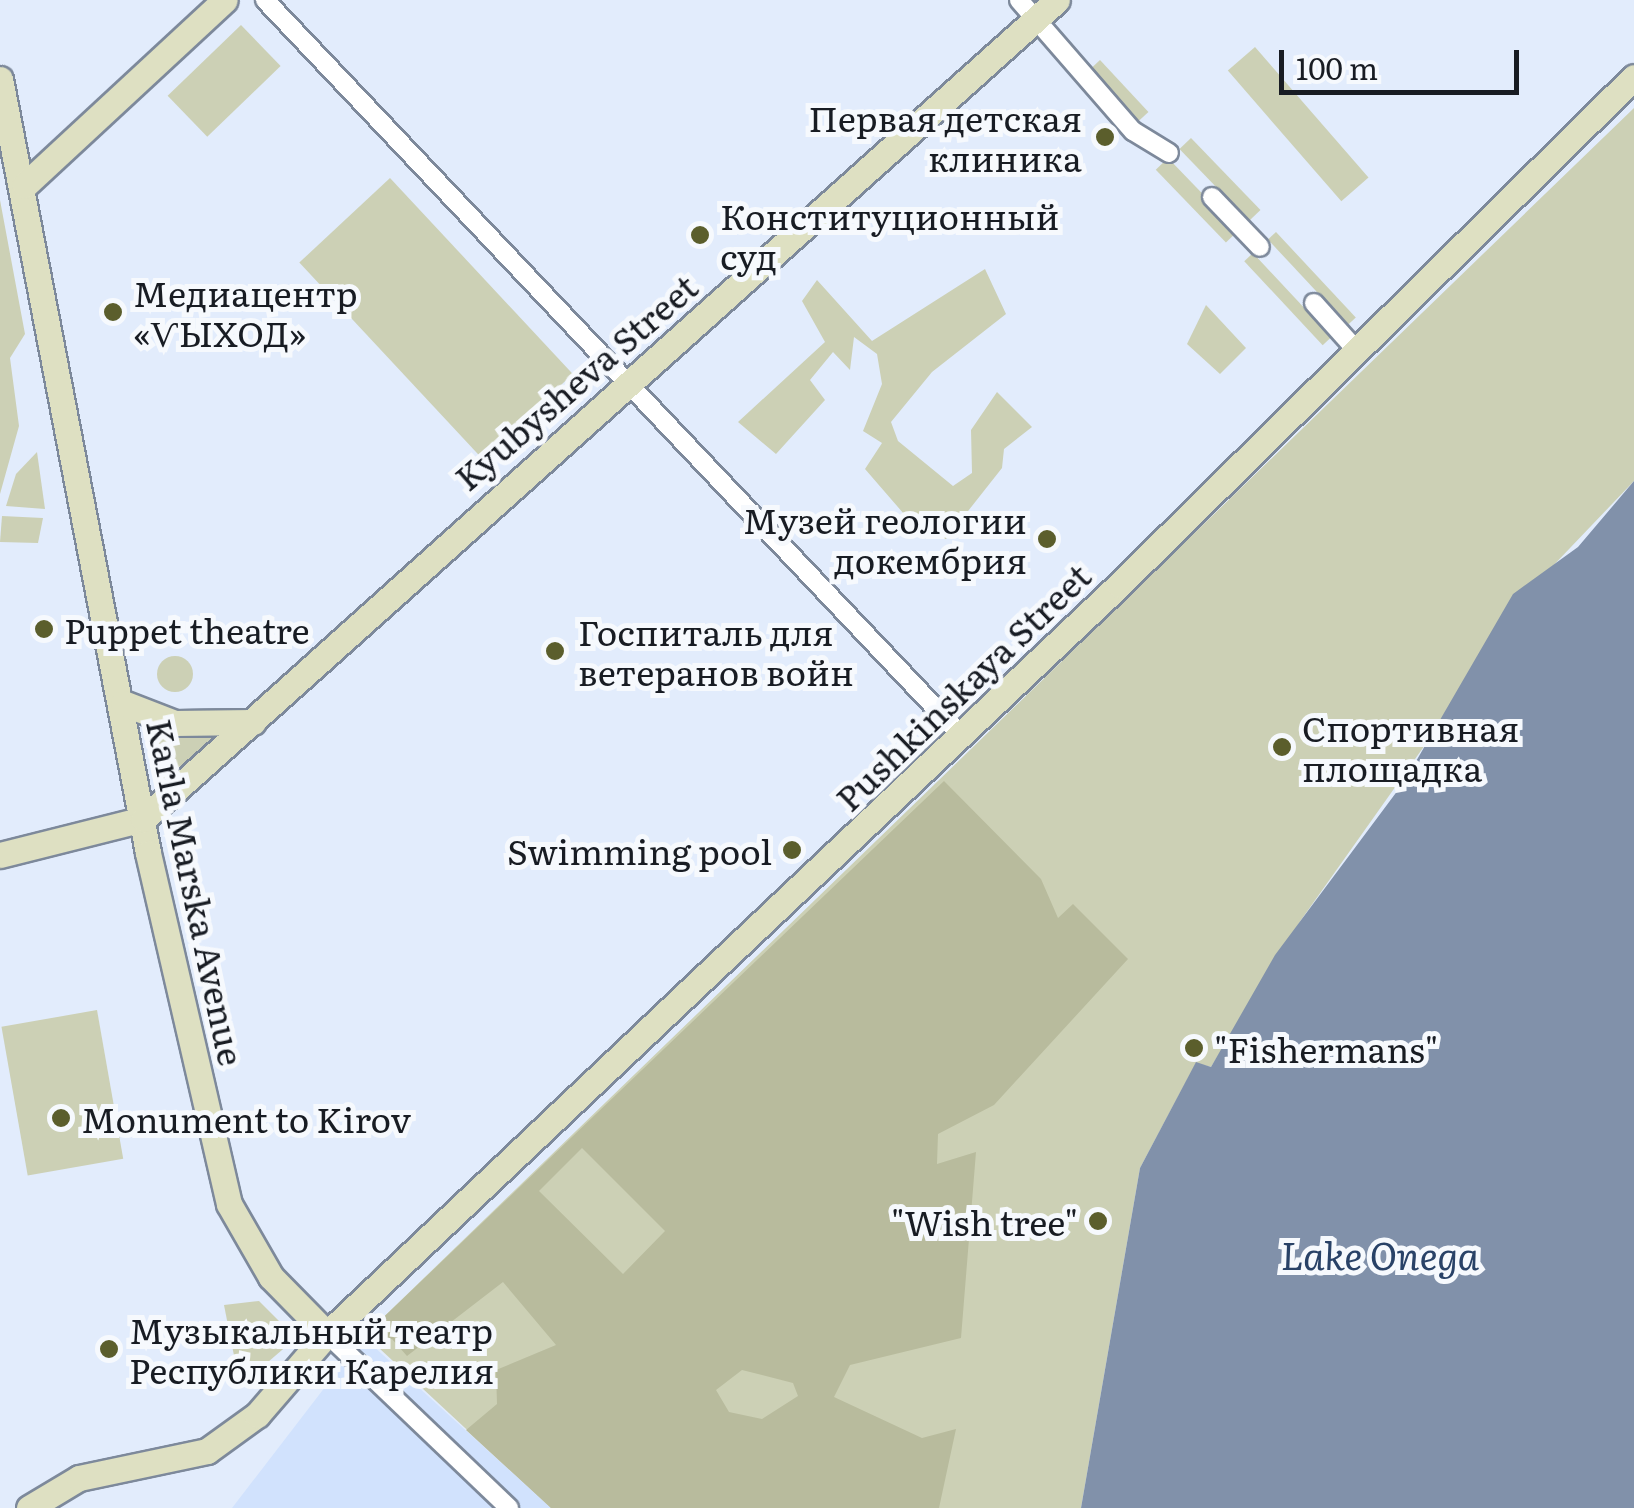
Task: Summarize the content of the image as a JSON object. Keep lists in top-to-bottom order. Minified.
{"streets":{"street":["Kyubysheva Street","Pushkinskaya Street","Karla Marska Avenue"]},"crossings":[["Kyubysheva Street","Karla Marska Avenue"],["Pushkinskaya Street","Karla Marska Avenue"]],"water":["Lake Onega"],"places":["Первая детская клиника","Конституционный суд","Медиацентр «ѴЫХОД»","Музей геологии докембрия","Puppet theatre","Госпиталь для ветеранов войн","Спортивная площадка","Swimming pool","\"Fishermans\"","Monument to Kirov","\"Wish tree\"","Музыкальный театр Республики Карелия"],"scale_bar":"100 m"}
